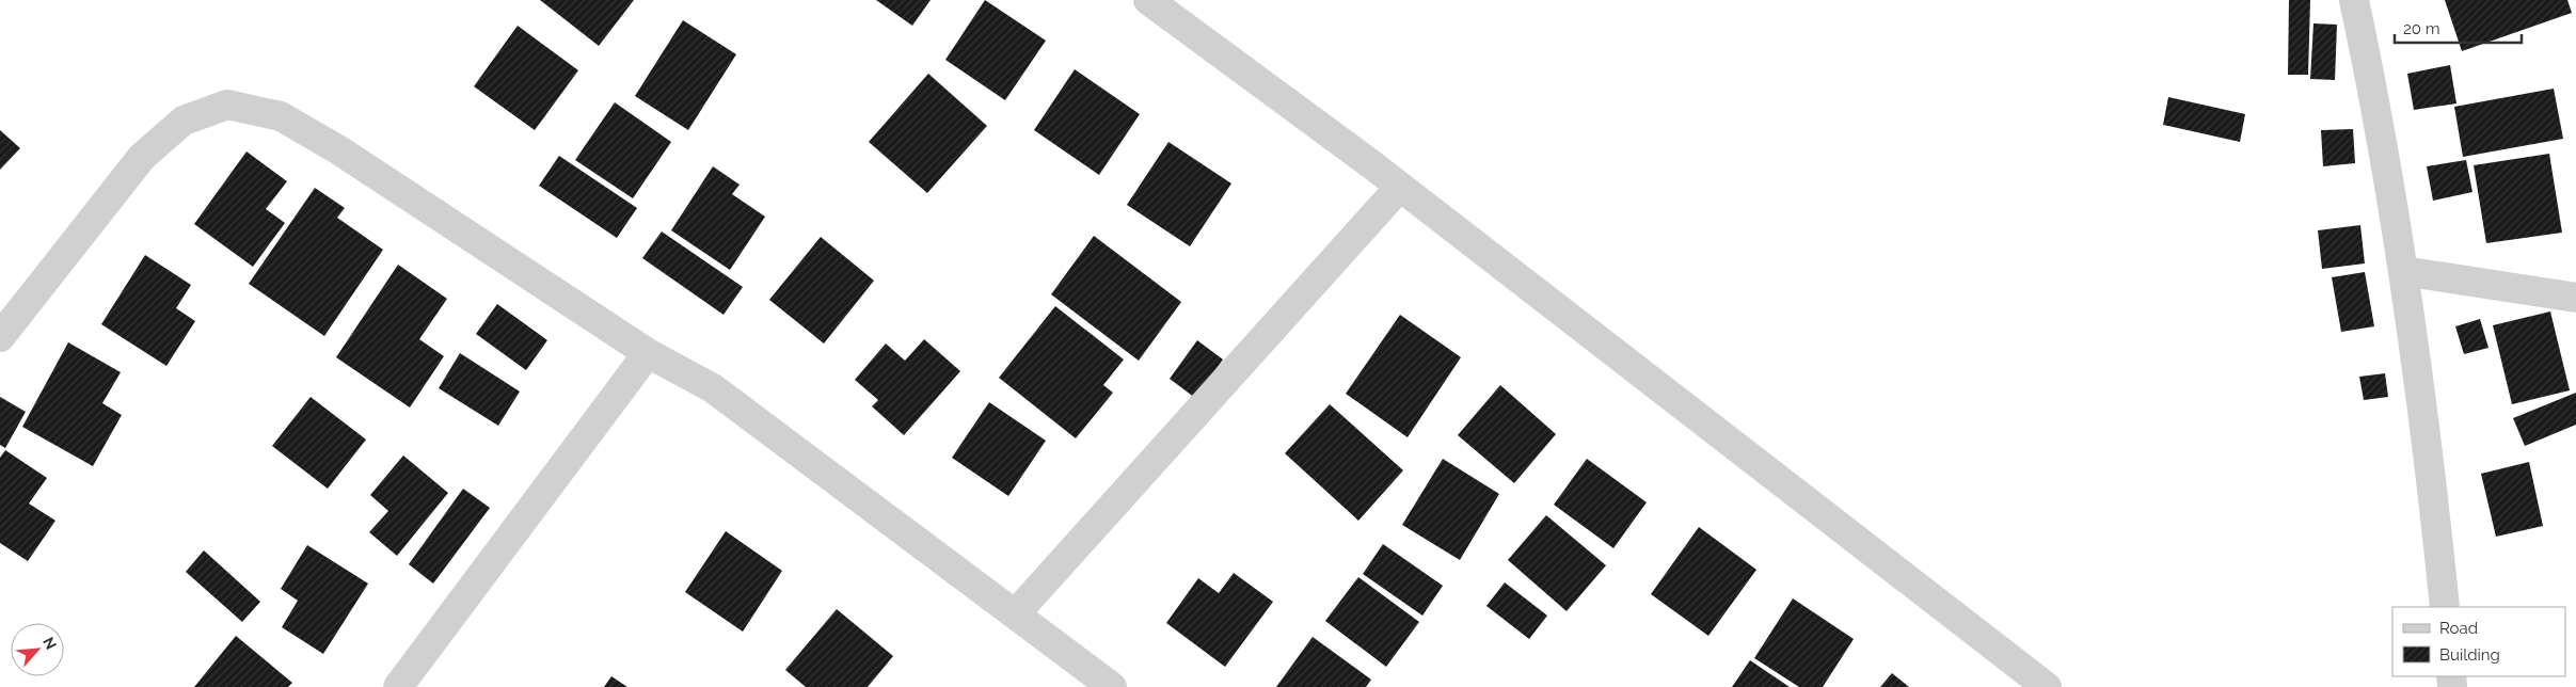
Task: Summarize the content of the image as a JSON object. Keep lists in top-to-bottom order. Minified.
{"legend":["Road","Building"],"scale_bar":"20 m","north":"top right"}
